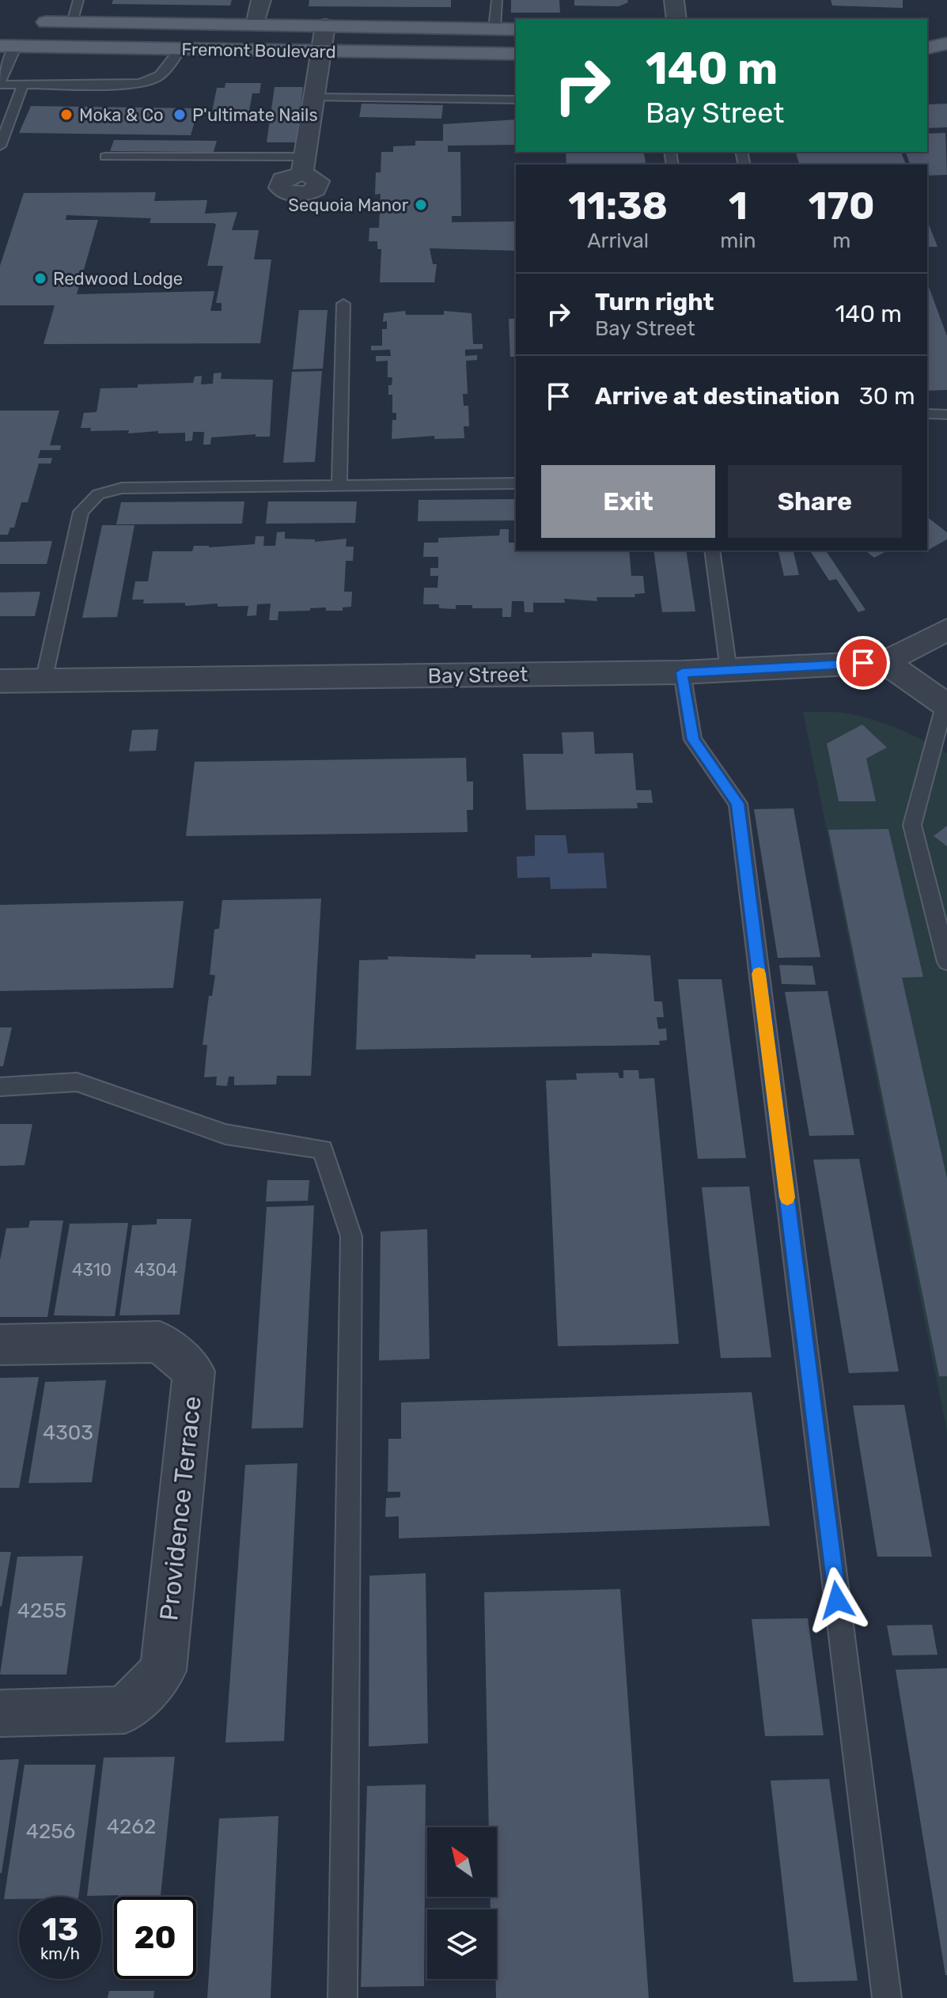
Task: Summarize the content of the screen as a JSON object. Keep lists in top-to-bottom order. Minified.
{"streets":{"main road":["Fremont Boulevard"],"street":["Bay Street","Providence Terrace"]},"places":["Moka & Co","P'ultimate Nails","Sequoia Manor","Redwood Lodge"],"house_numbers":["4310","4304","4303","4255","4262","4256"],"north":"top left","page":{"turn":["140 m","Bay Street"],"eta":["11:38","Arrival","1","min","170","m"],"list":[{"name":"Turn right","note":"Bay Street","value":"140 m"},{"name":"Arrive at destination","value":"30 m"}],"buttons":["Exit","Share"],"speed":"13 km/h","limit":"20"}}
